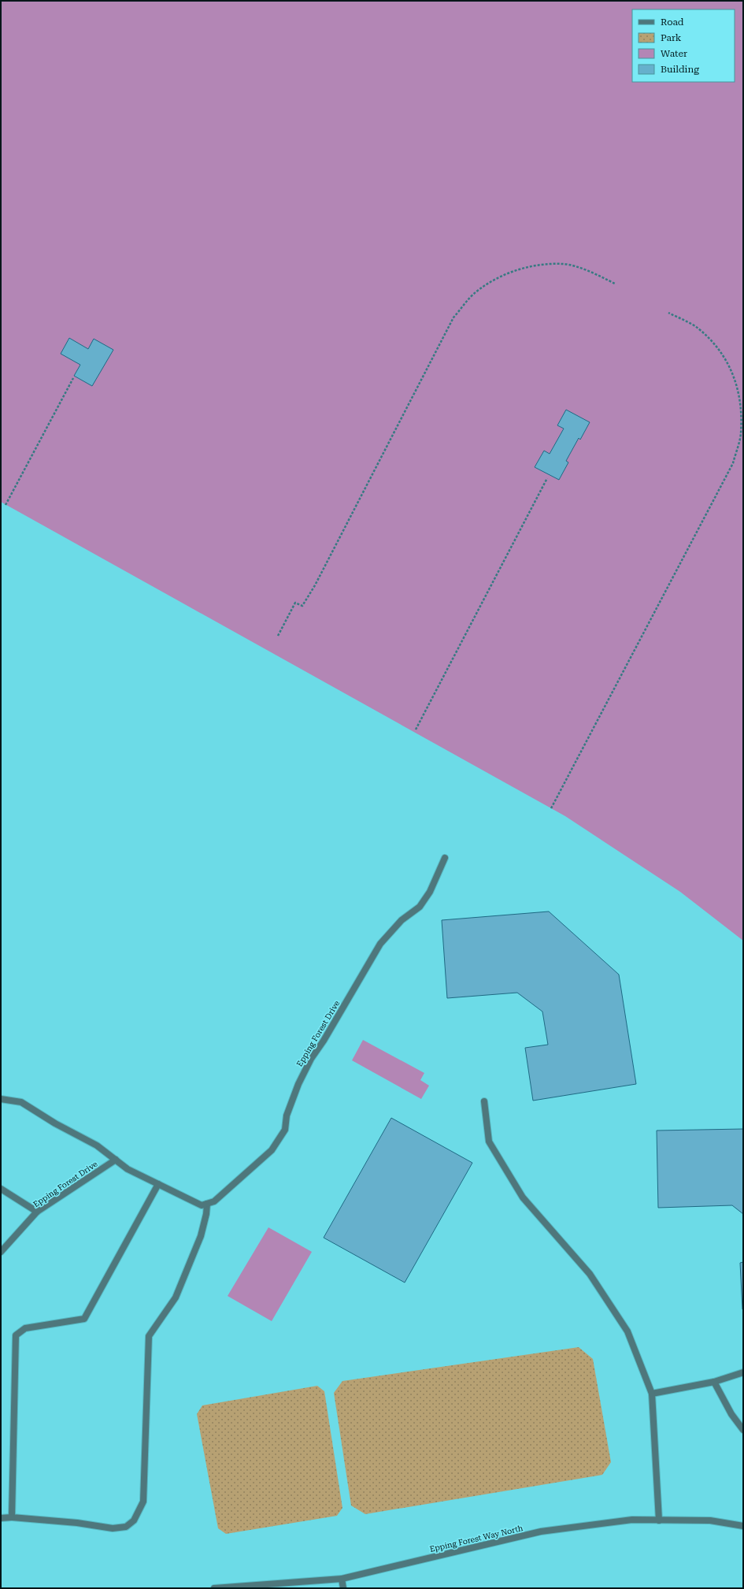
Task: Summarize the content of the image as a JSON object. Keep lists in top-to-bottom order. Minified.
{"streets":{"street":["Epping Forest Drive","Epping Forest Way North"]},"legend":["Road","Park","Water","Building"]}
